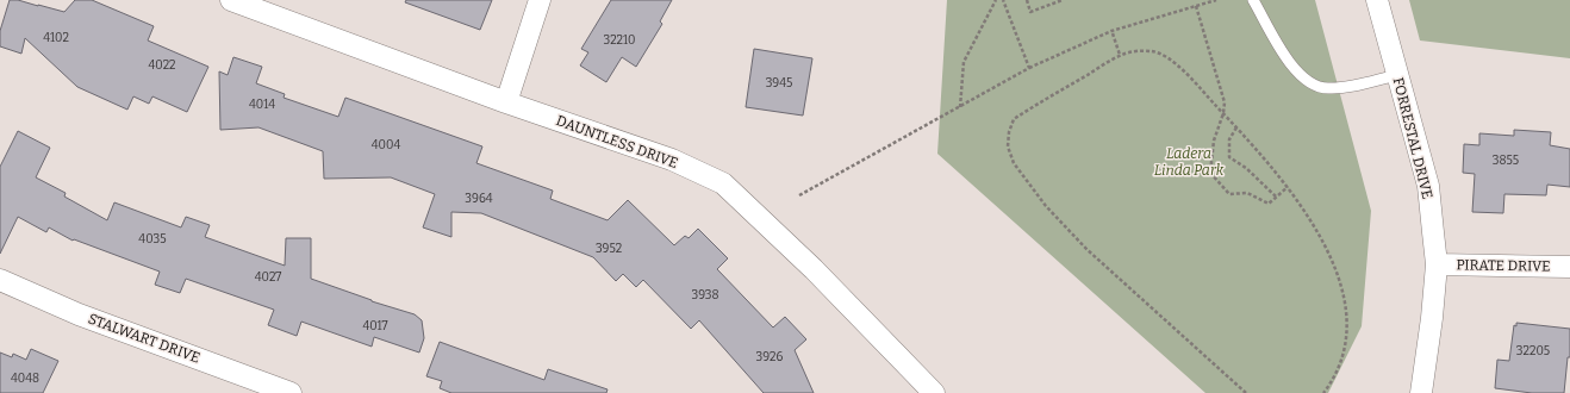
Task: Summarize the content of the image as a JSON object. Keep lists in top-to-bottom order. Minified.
{"streets":{"street":["FORRESTAL DRIVE","DAUNTLESS DRIVE","PIRATE DRIVE","STALWART DRIVE"]},"crossings":[["FORRESTAL DRIVE","PIRATE DRIVE"]],"parks":["Ladera Linda Park"],"house_numbers":["4102","32210","4022","3945","4014","4004","3855","3964","4035","3952","4027","3938","4017","32205","3926","4048"]}
